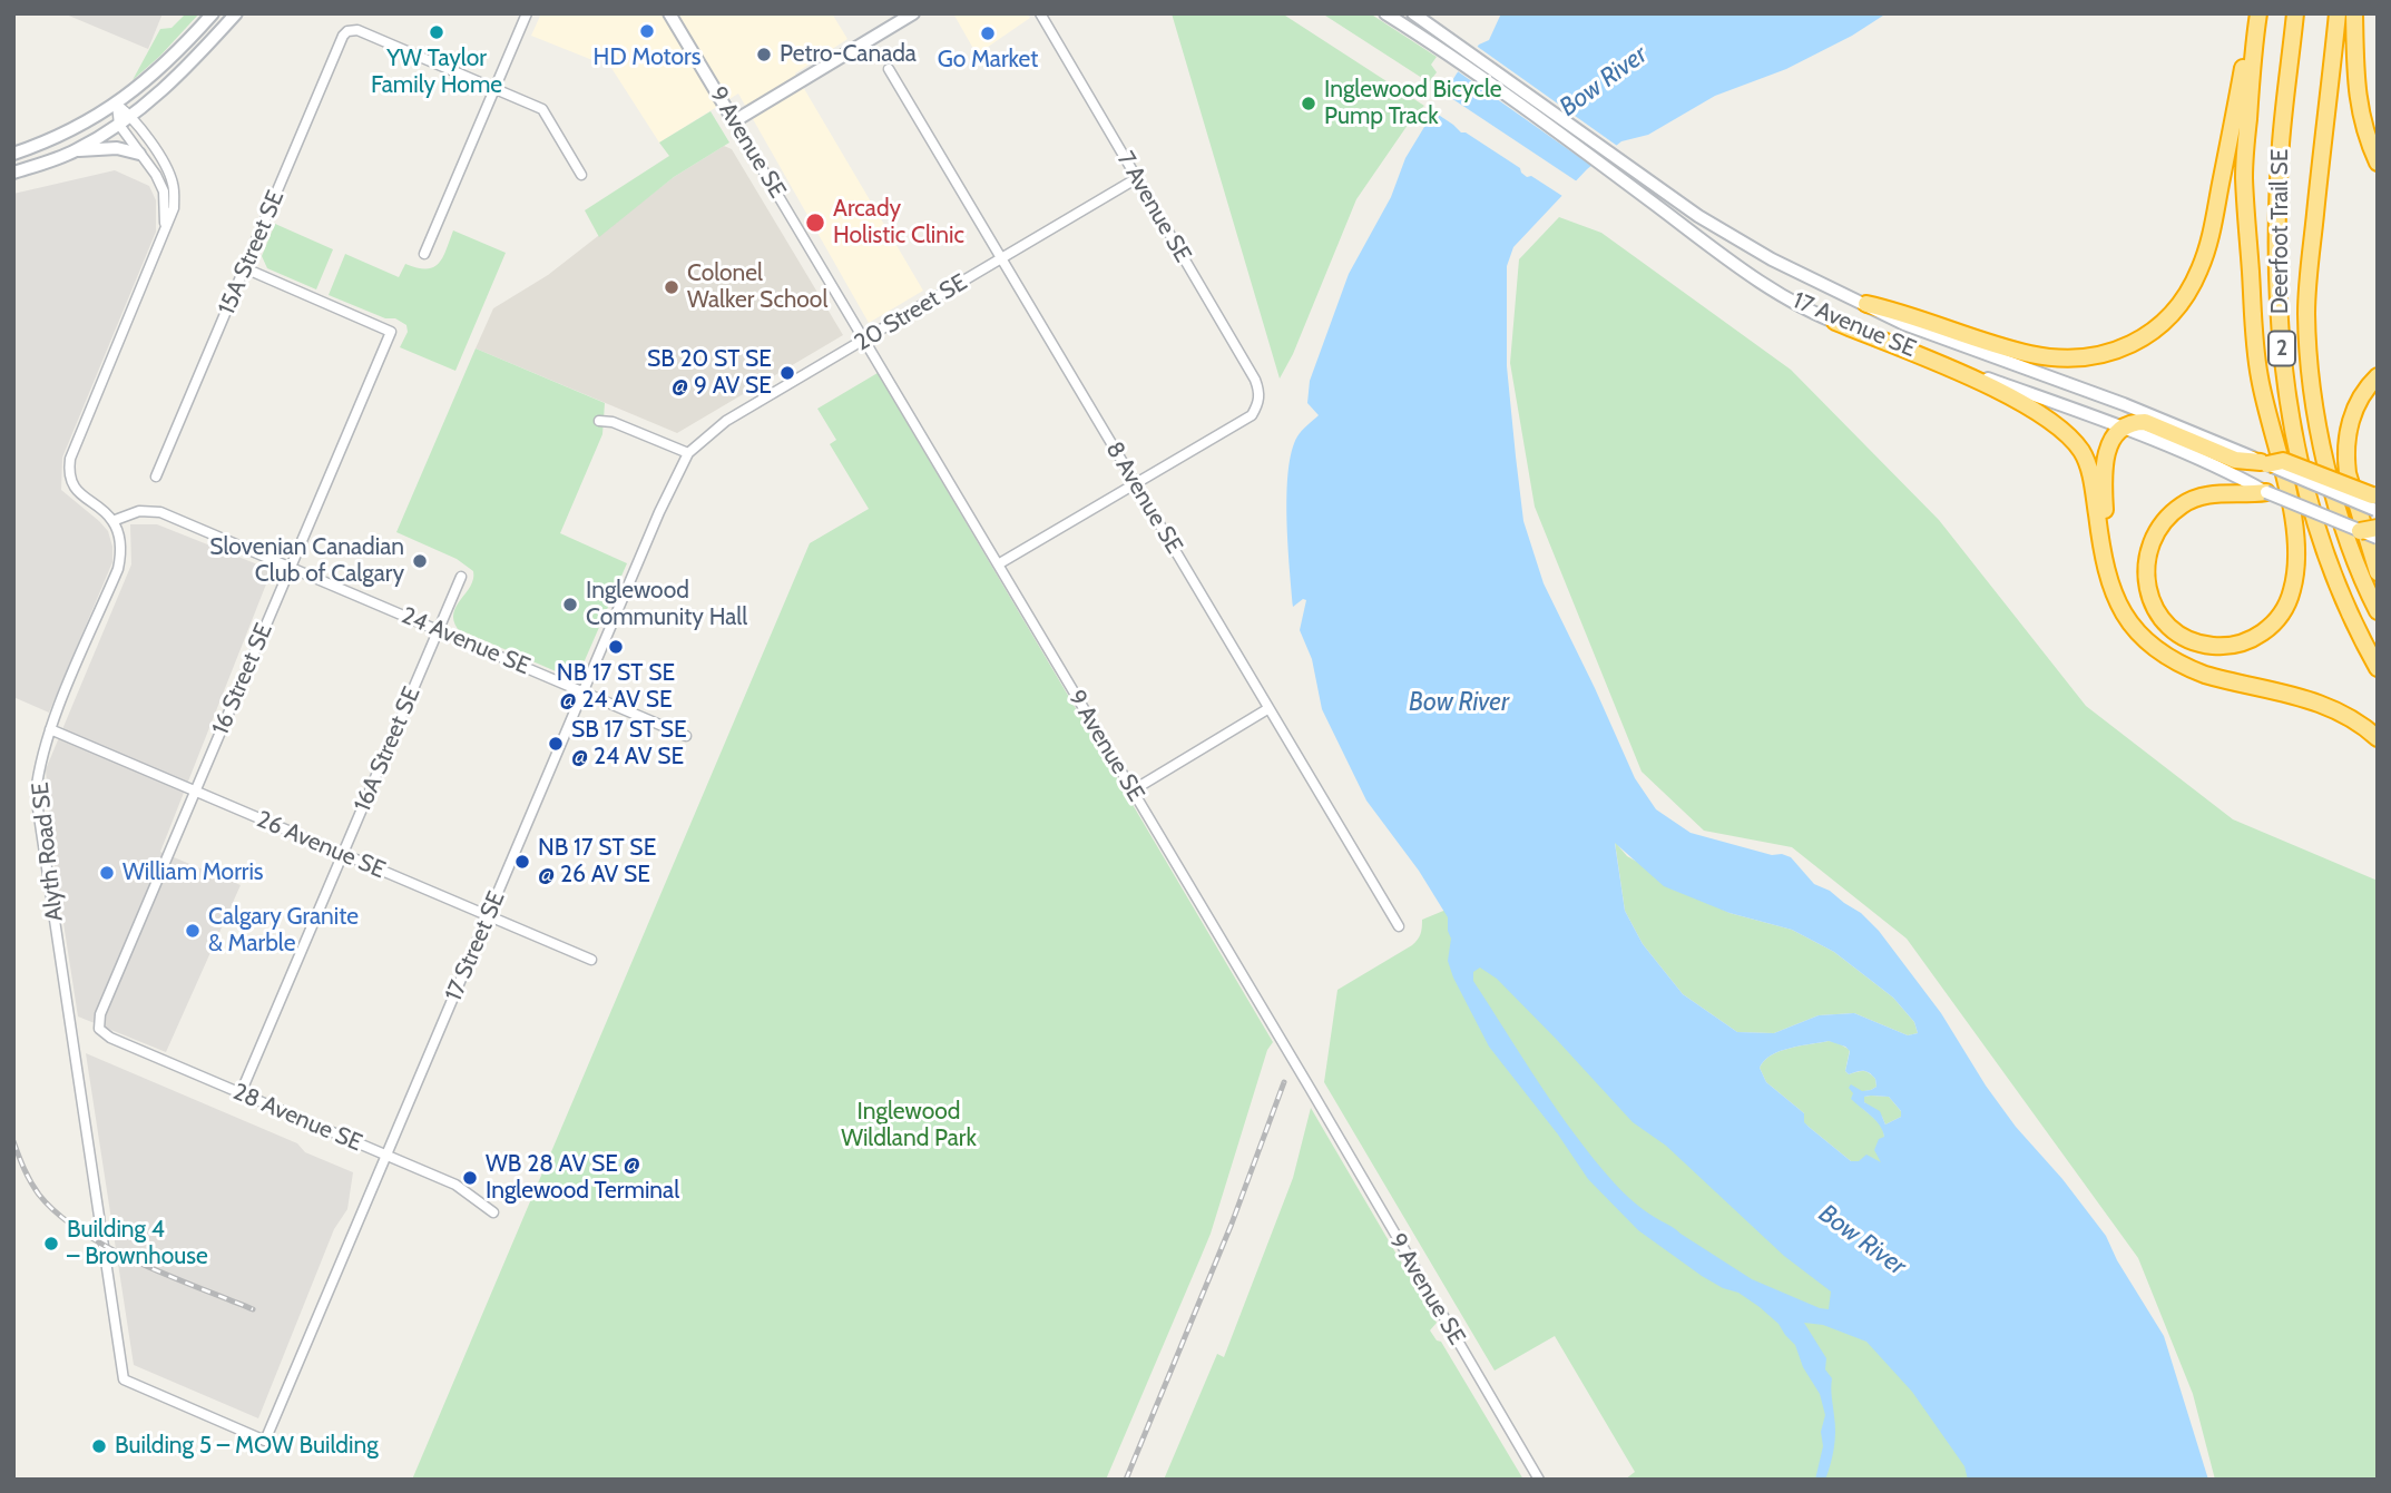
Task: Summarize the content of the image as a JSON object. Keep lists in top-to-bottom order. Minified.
{"streets":{"highway":["Deerfoot Trail SE","2"],"main road":["9 Avenue SE","17 Avenue SE"],"street":["7 Avenue SE","15A Street SE","20 Street SE","8 Avenue SE","24 Avenue SE","16 Street SE","16A Street SE","26 Avenue SE","Alyth Road SE","17 Street SE","28 Avenue SE"]},"crossings":[["9 Avenue SE","20 Street SE"],["7 Avenue SE","20 Street SE"],["7 Avenue SE","8 Avenue SE"],["15A Street SE","16 Street SE"],["20 Street SE","8 Avenue SE"],["20 Street SE","17 Street SE"],["24 Avenue SE","16 Street SE"],["24 Avenue SE","16A Street SE"],["24 Avenue SE","Alyth Road SE"],["24 Avenue SE","17 Street SE"],["16 Street SE","26 Avenue SE"],["16 Street SE","28 Avenue SE"],["16A Street SE","26 Avenue SE"],["16A Street SE","28 Avenue SE"],["26 Avenue SE","Alyth Road SE"],["26 Avenue SE","17 Street SE"],["Alyth Road SE","17 Street SE"],["17 Street SE","28 Avenue SE"]],"water":["Bow River"],"parks":["Inglewood Wildland Park"],"places":["HD Motors","YW Taylor Family Home","Go Market","Petro-Canada","Inglewood Bicycle Pump Track","Arcady Holistic Clinic","Colonel Walker School","SB 20 ST SE @ 9 AV SE","Slovenian Canadian Club of Calgary","Inglewood Community Hall","NB 17 ST SE @ 24 AV SE","SB 17 ST SE @ 24 AV SE","NB 17 ST SE @ 26 AV SE","William Morris","Calgary Granite & Marble","WB 28 AV SE @ Inglewood Terminal","Building 4 – Brownhouse","Building 5 – MOW Building"]}
